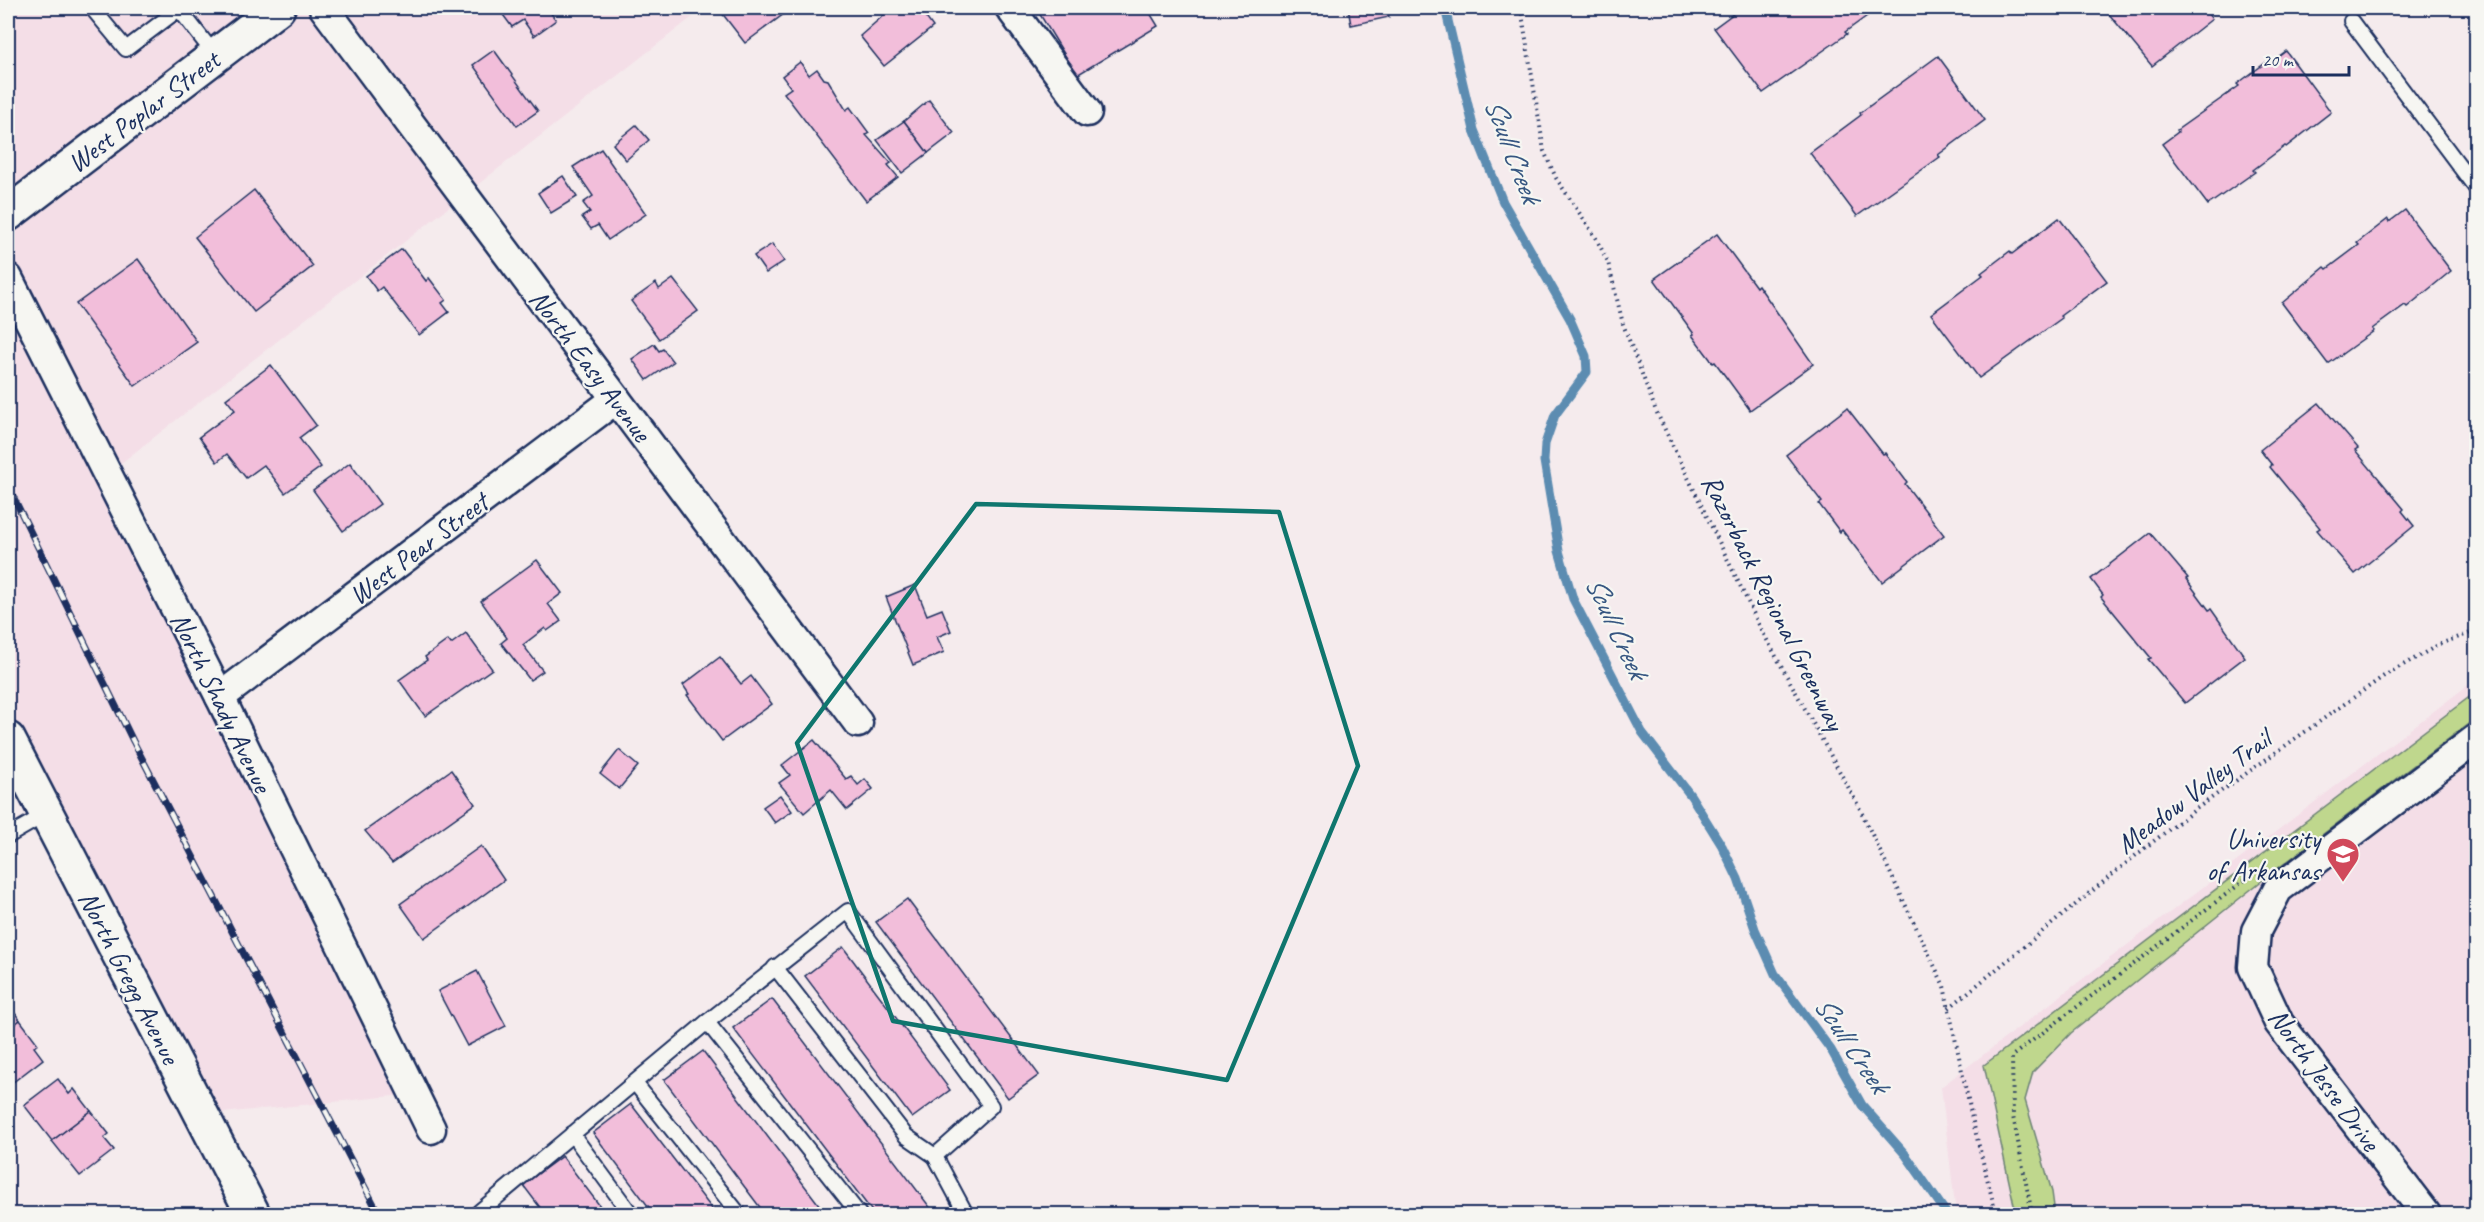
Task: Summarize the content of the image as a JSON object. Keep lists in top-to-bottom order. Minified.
{"streets":{"main road":["West Poplar Street","North Gregg Avenue"],"street":["North Easy Avenue","West Pear Street","North Shady Avenue","North Jesse Drive"],"path":["Razorback Regional Greenway","Meadow Valley Trail"]},"crossings":[["North Easy Avenue","West Pear Street"],["West Pear Street","North Shady Avenue"],["Razorback Regional Greenway","Meadow Valley Trail"]],"water":["Scull Creek"],"places":{"school or university":["University of Arkansas"]},"scale_bar":"20 m"}
